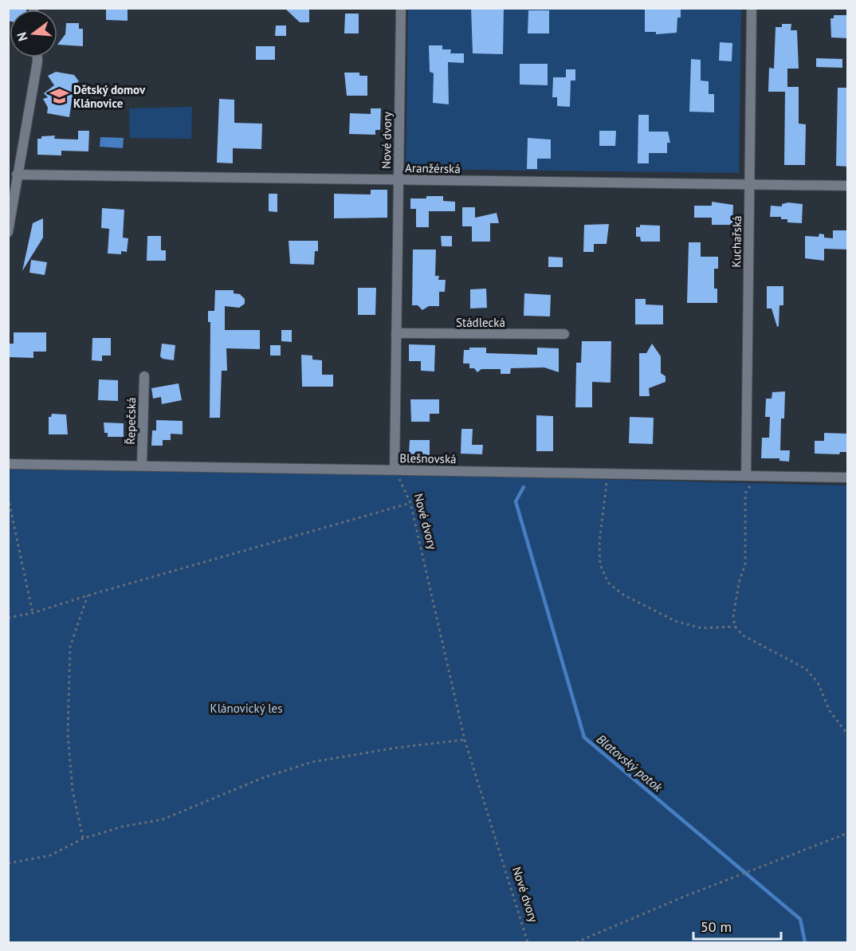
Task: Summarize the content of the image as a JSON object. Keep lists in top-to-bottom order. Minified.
{"streets":{"street":["Nové dvory","Aranžérská","Kuchařská","Stádlecká","Řepečská","Blešnovská"]},"crossings":[["Nové dvory","Aranžérská"],["Nové dvory","Stádlecká"],["Nové dvory","Blešnovská"],["Aranžérská","Kuchařská"],["Kuchařská","Blešnovská"],["Řepečská","Blešnovská"]],"water":["Blatovský potok"],"parks":["Klánovický les"],"places":{"school or university":["Dětský domov Klánovice"]},"scale_bar":"50 m","north":"left"}
